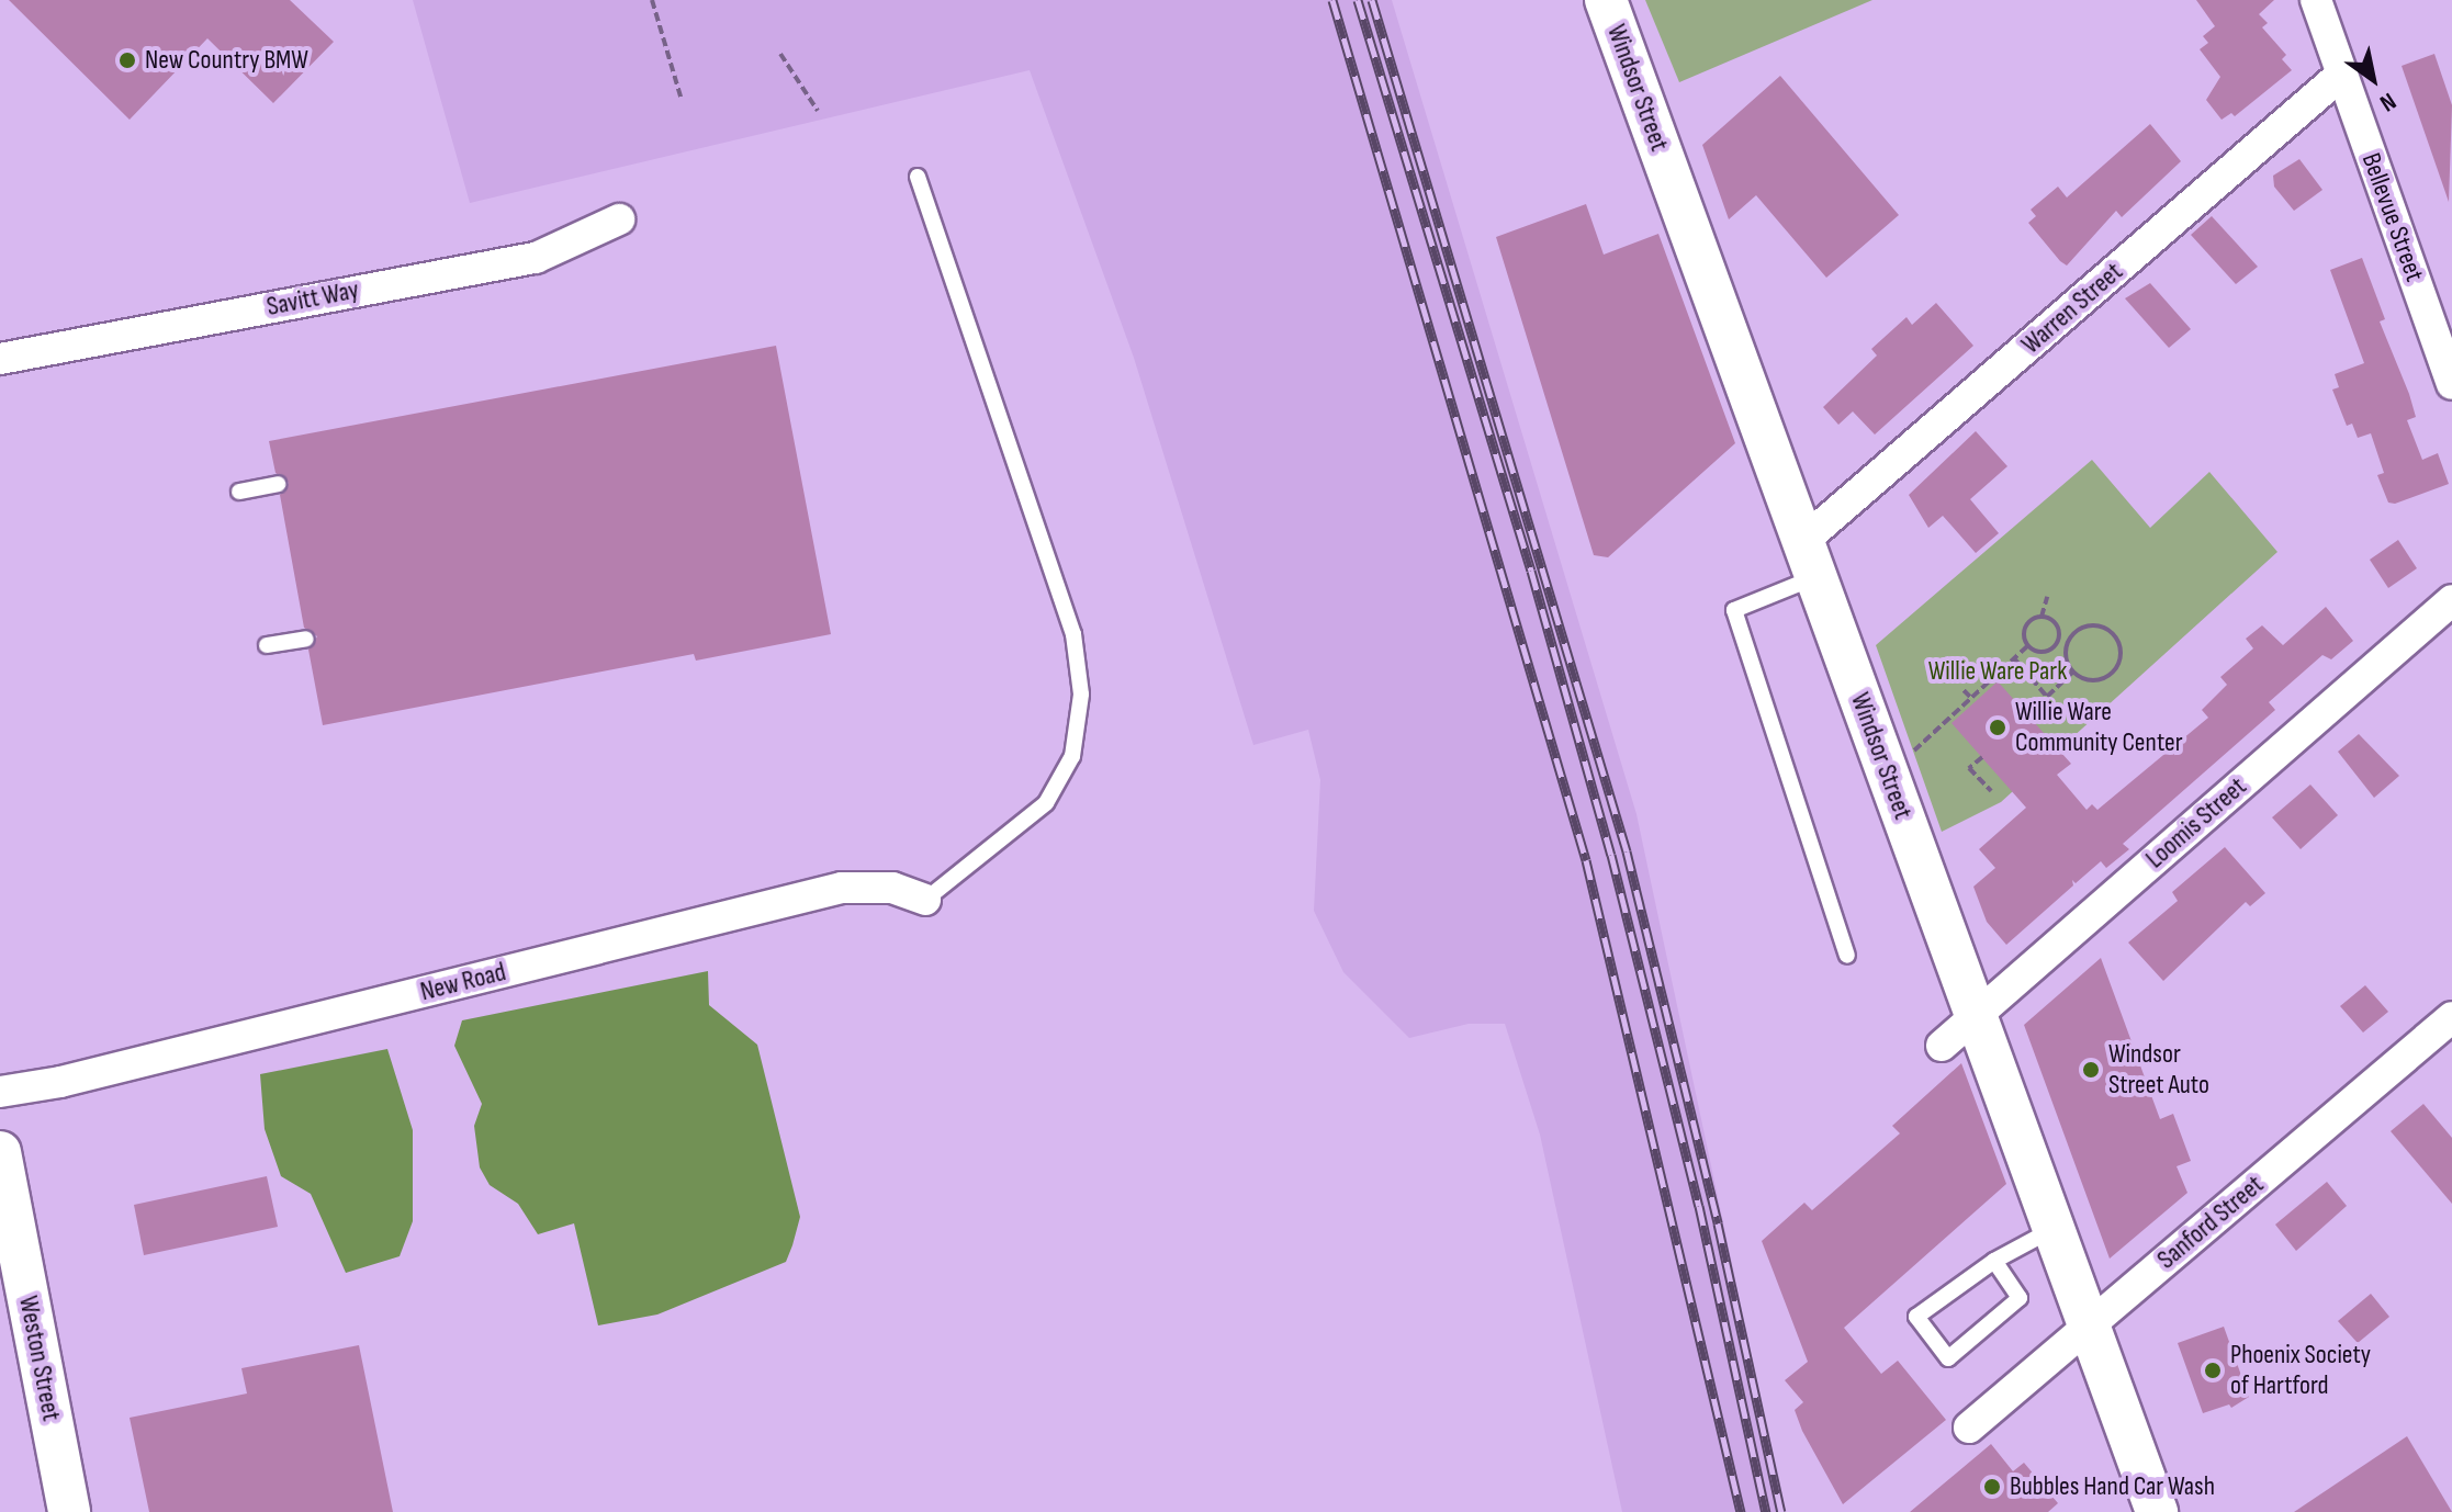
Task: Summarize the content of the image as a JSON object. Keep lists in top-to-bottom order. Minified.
{"streets":{"main road":["Windsor Street","Weston Street"],"street":["Bellevue Street","Savitt Way","Warren Street","Loomis Street","New Road","Sanford Street"]},"crossings":[["Windsor Street","Warren Street"],["Windsor Street","Loomis Street"],["Windsor Street","Sanford Street"],["Bellevue Street","Warren Street"]],"parks":["Willie Ware Park"],"places":["New Country BMW","Willie Ware Community Center","Windsor Street Auto","Phoenix Society of Hartford","Bubbles Hand Car Wash"],"north":"bottom right"}
